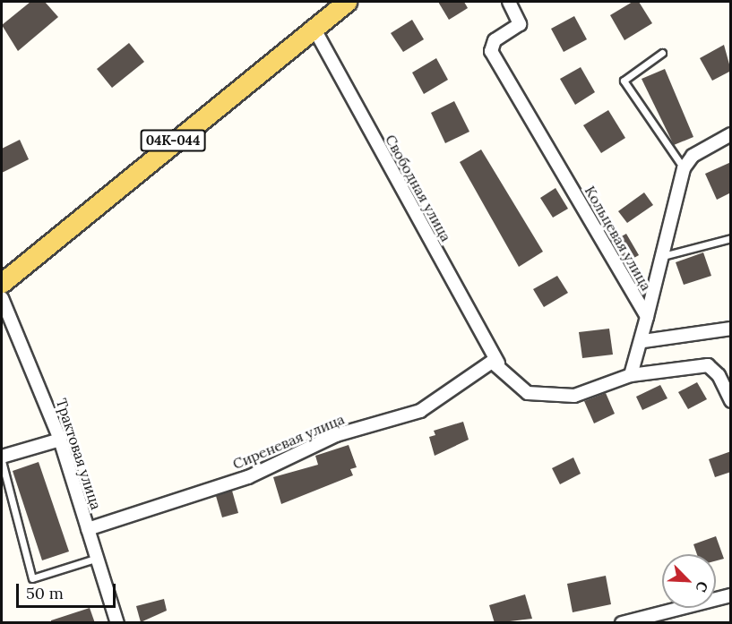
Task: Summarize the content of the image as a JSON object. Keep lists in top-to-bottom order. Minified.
{"streets":{"main road":["04К-044"],"street":["Свободная улица","Кольцевая улица","Сиреневая улица","Трактовая улица"]},"crossings":[["04К-044","Свободная улица"],["Свободная улица","Сиреневая улица"],["Сиреневая улица","Трактовая улица"]],"scale_bar":"50 m","north":"bottom right"}
